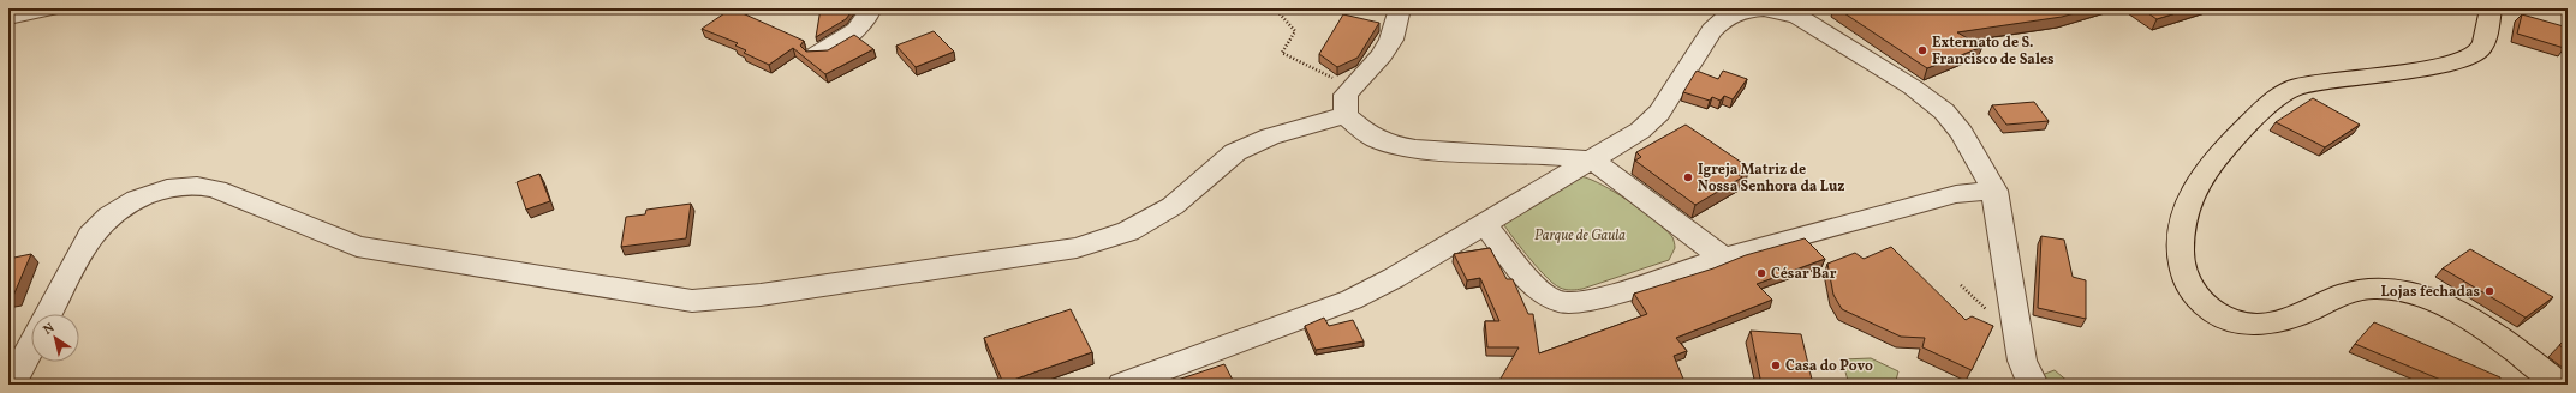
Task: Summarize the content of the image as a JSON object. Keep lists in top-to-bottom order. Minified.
{"parks":["Parque de Gaula"],"places":["Externato de S. Francisco de Sales","Igreja Matriz de Nossa Senhora da Luz","César Bar","Lojas fechadas","Casa do Povo"],"north":"top left"}
